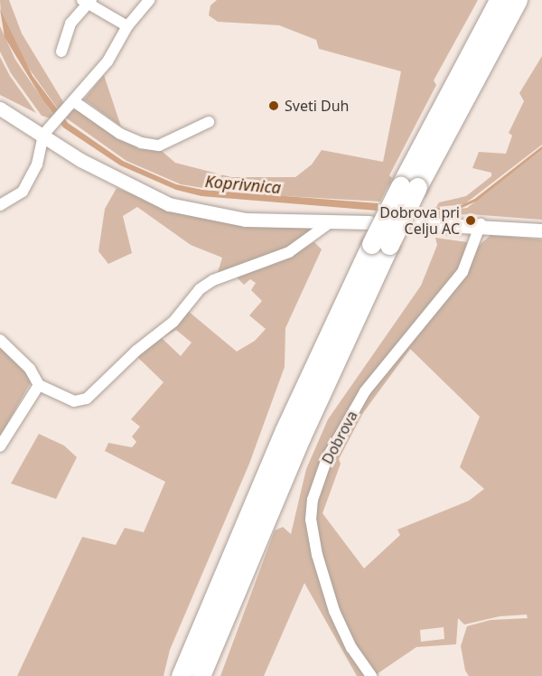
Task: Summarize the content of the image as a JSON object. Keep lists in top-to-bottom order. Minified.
{"streets":{"street":["Dobrova"]},"water":["Koprivnica"],"places":["Sveti Duh","Dobrova pri Celju AC"]}
